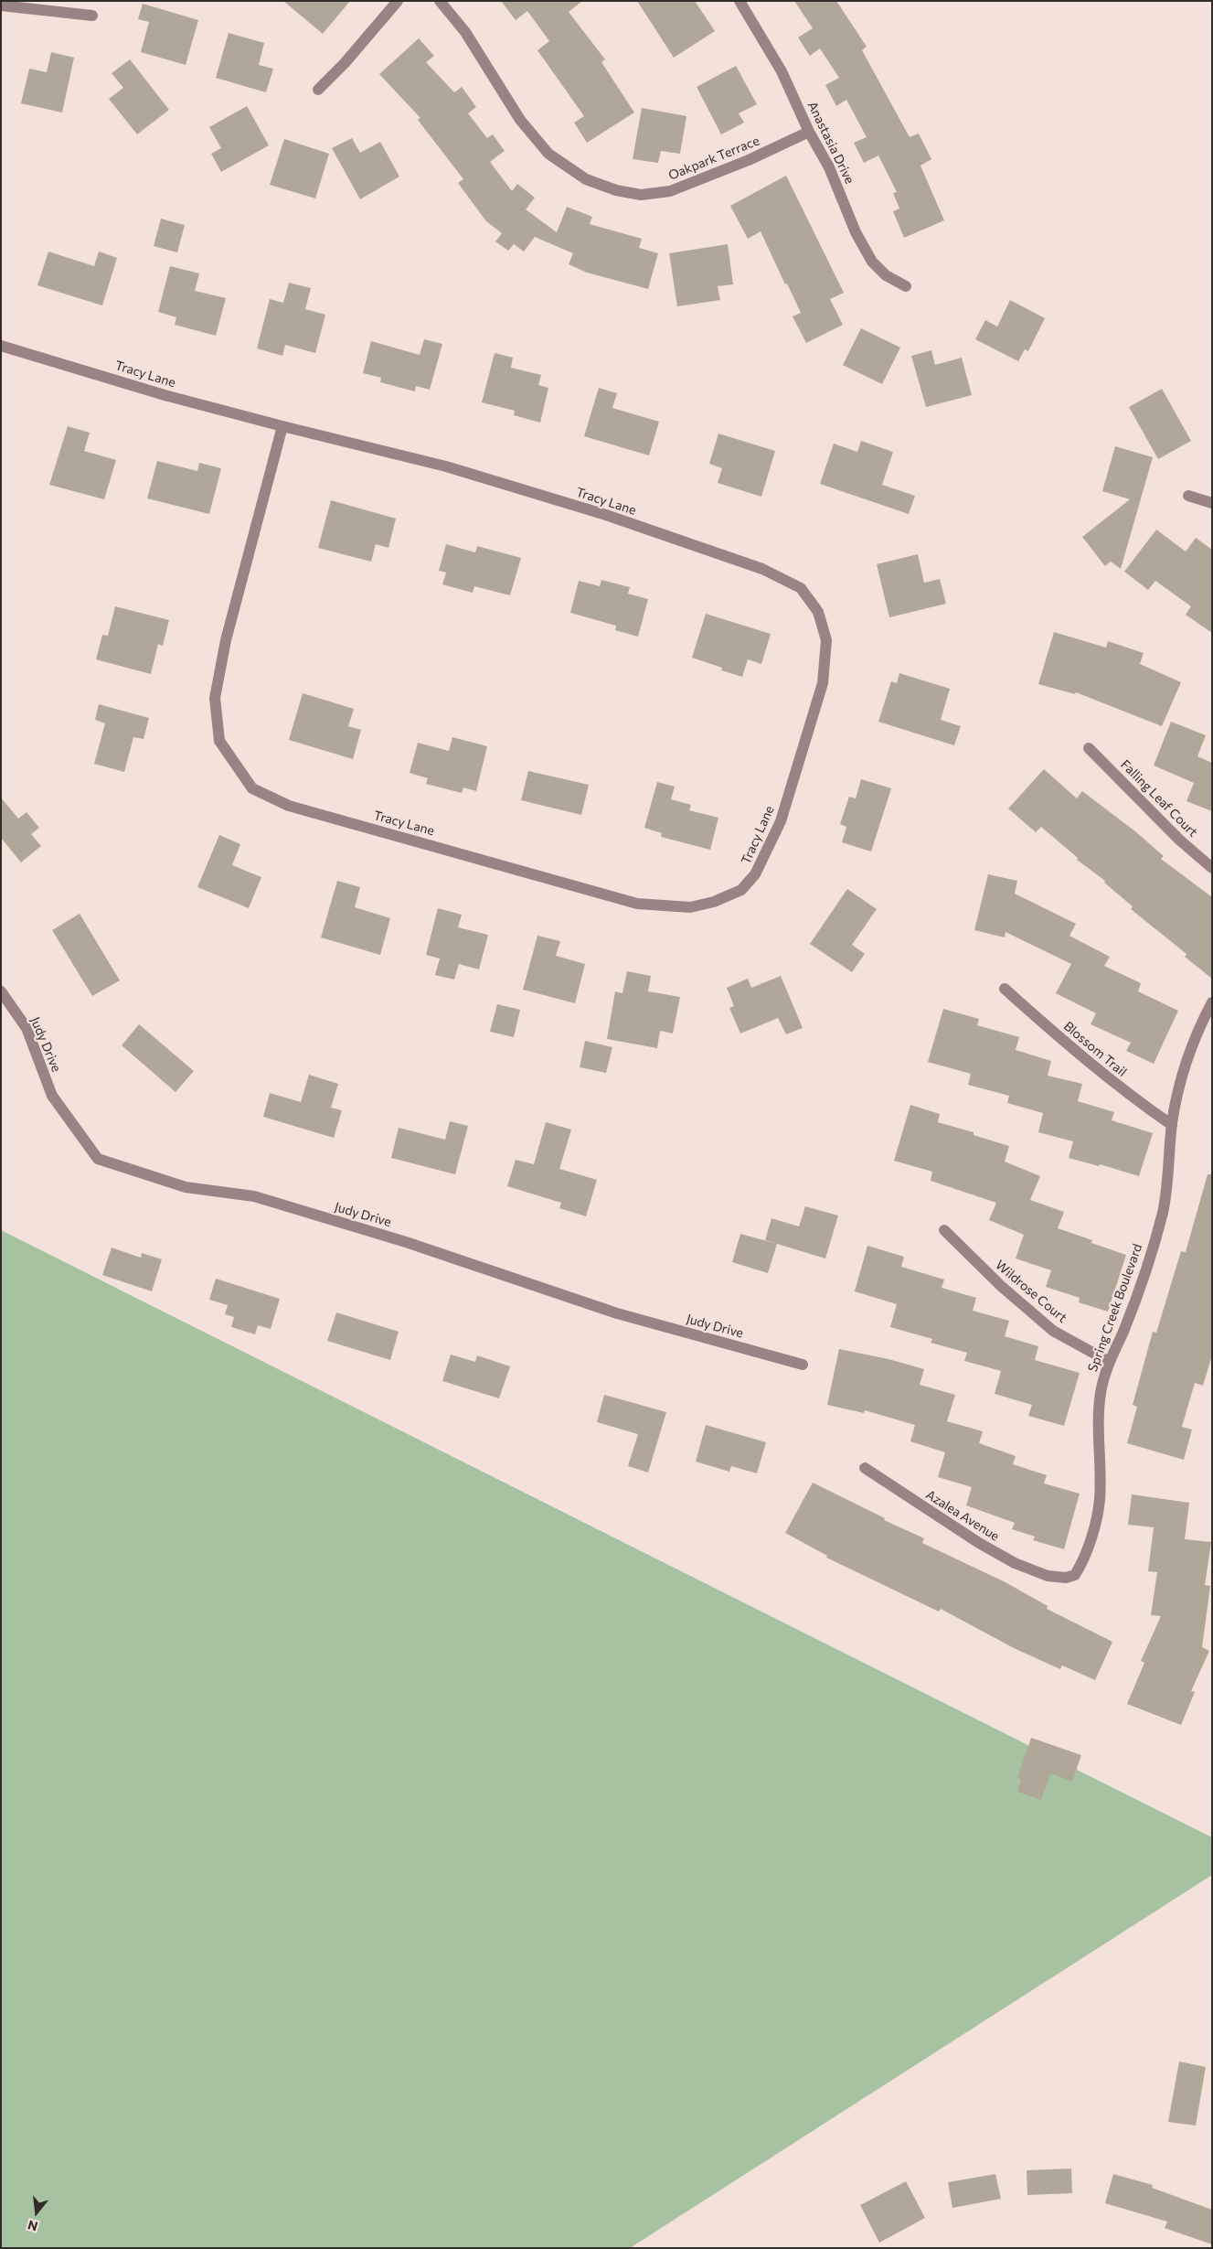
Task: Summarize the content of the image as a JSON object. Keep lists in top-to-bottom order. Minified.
{"streets":{"street":["Anastasia Drive","Oakpark Terrace","Tracy Lane","Falling Leaf Court","Judy Drive","Blossom Trail","Wildrose Court","Spring Creek Boulevard","Azalea Avenue"]},"crossings":[["Anastasia Drive","Oakpark Terrace"],["Blossom Trail","Spring Creek Boulevard"],["Wildrose Court","Spring Creek Boulevard"],["Spring Creek Boulevard","Azalea Avenue"]],"north":"bottom"}
